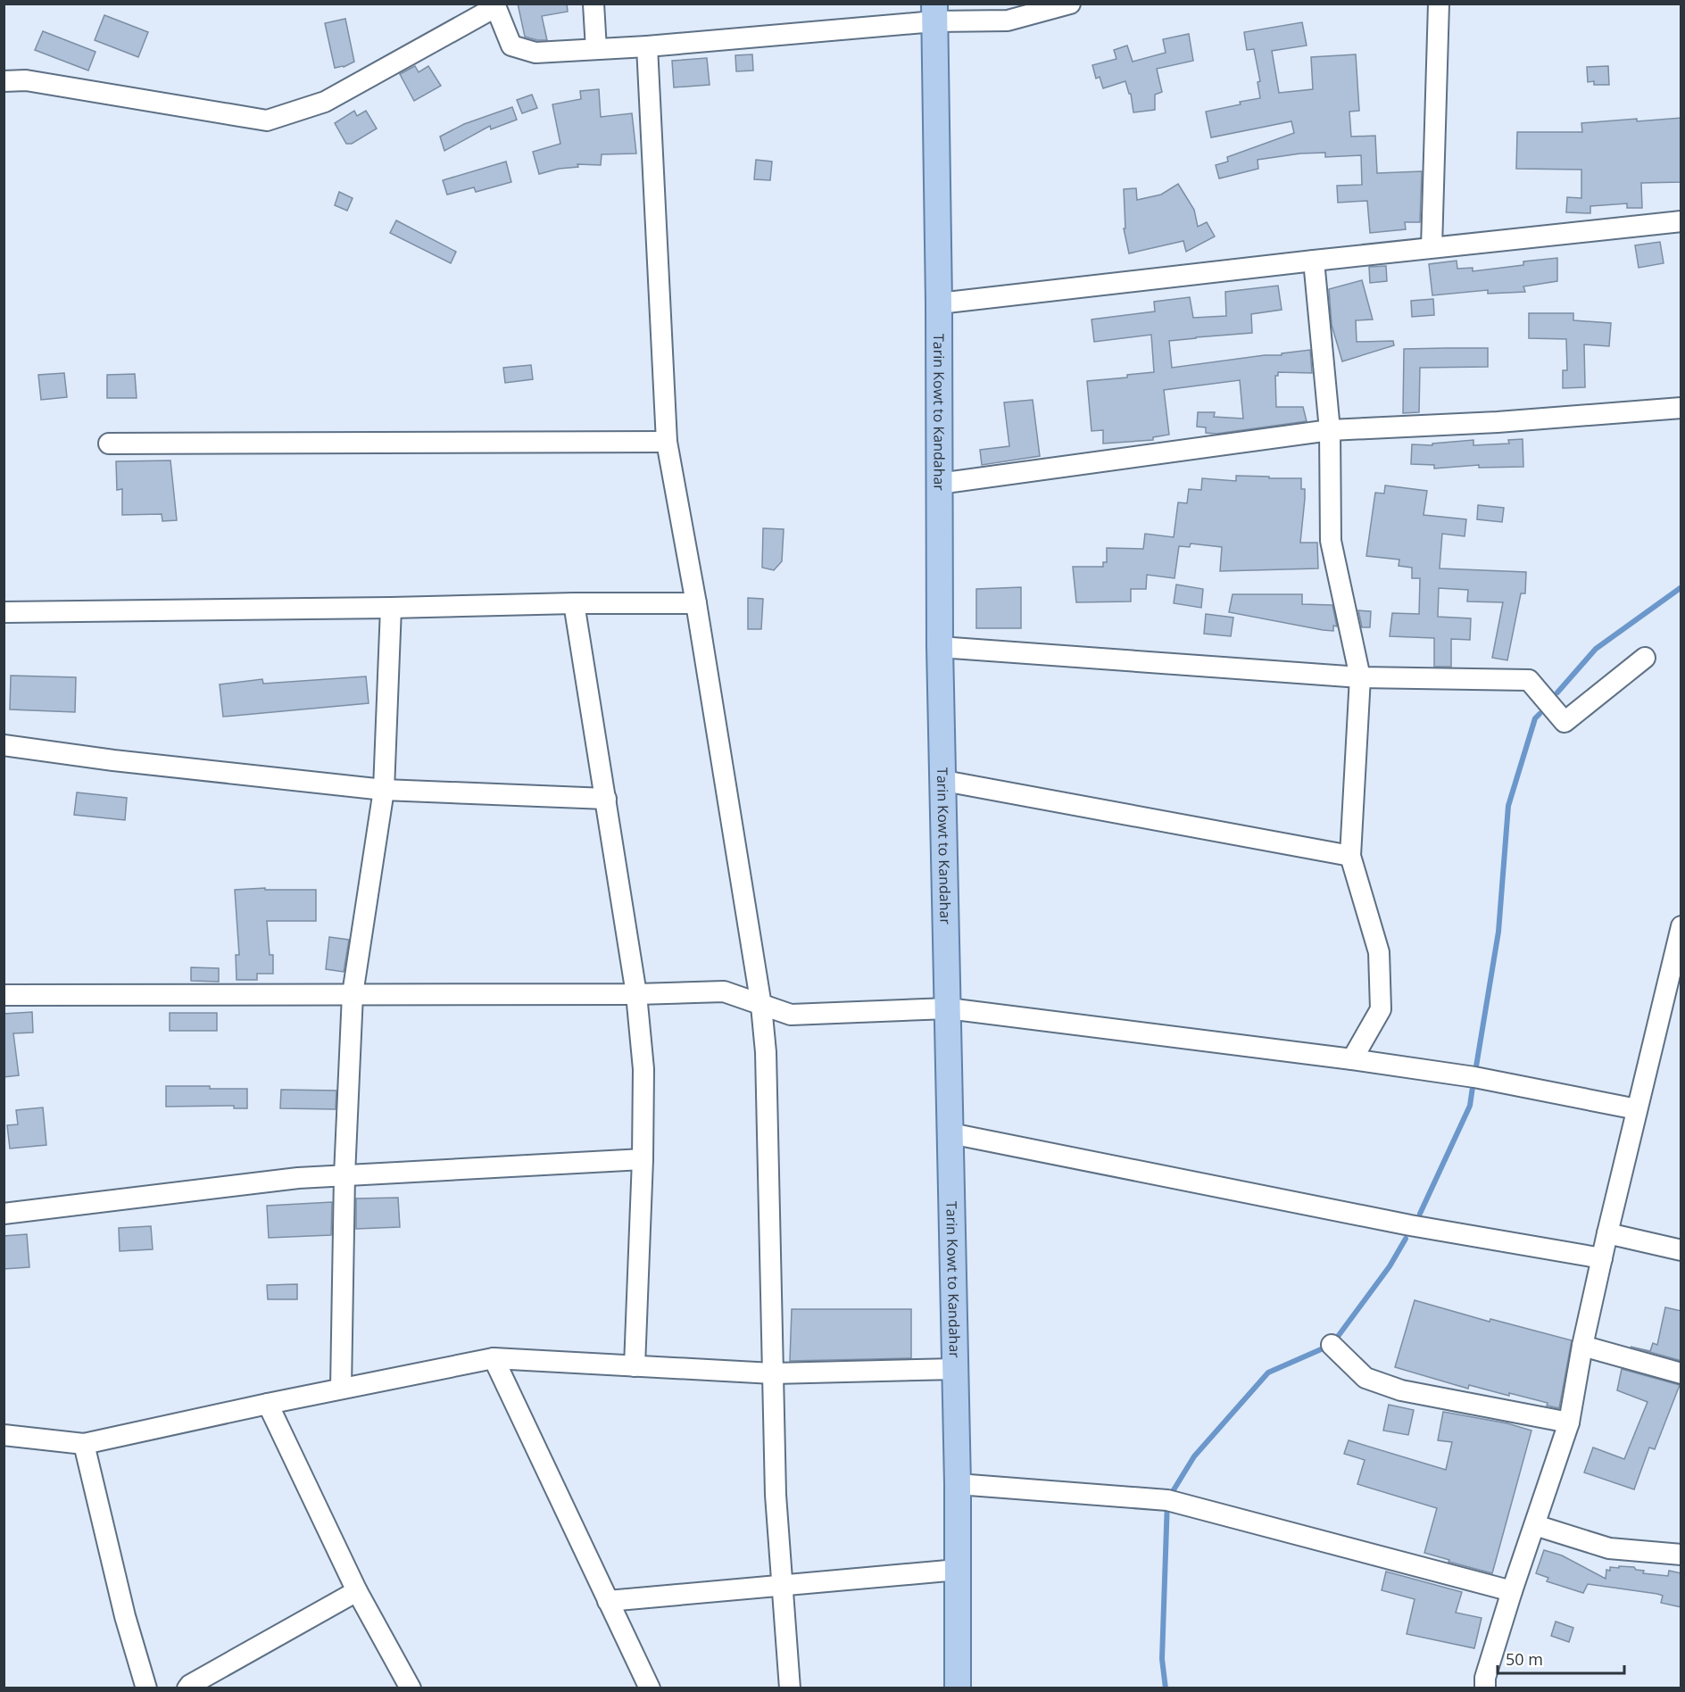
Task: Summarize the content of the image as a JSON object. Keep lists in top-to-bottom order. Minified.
{"streets":{"main road":["Tarin Kowt to Kandahar"]},"scale_bar":"50 m"}
